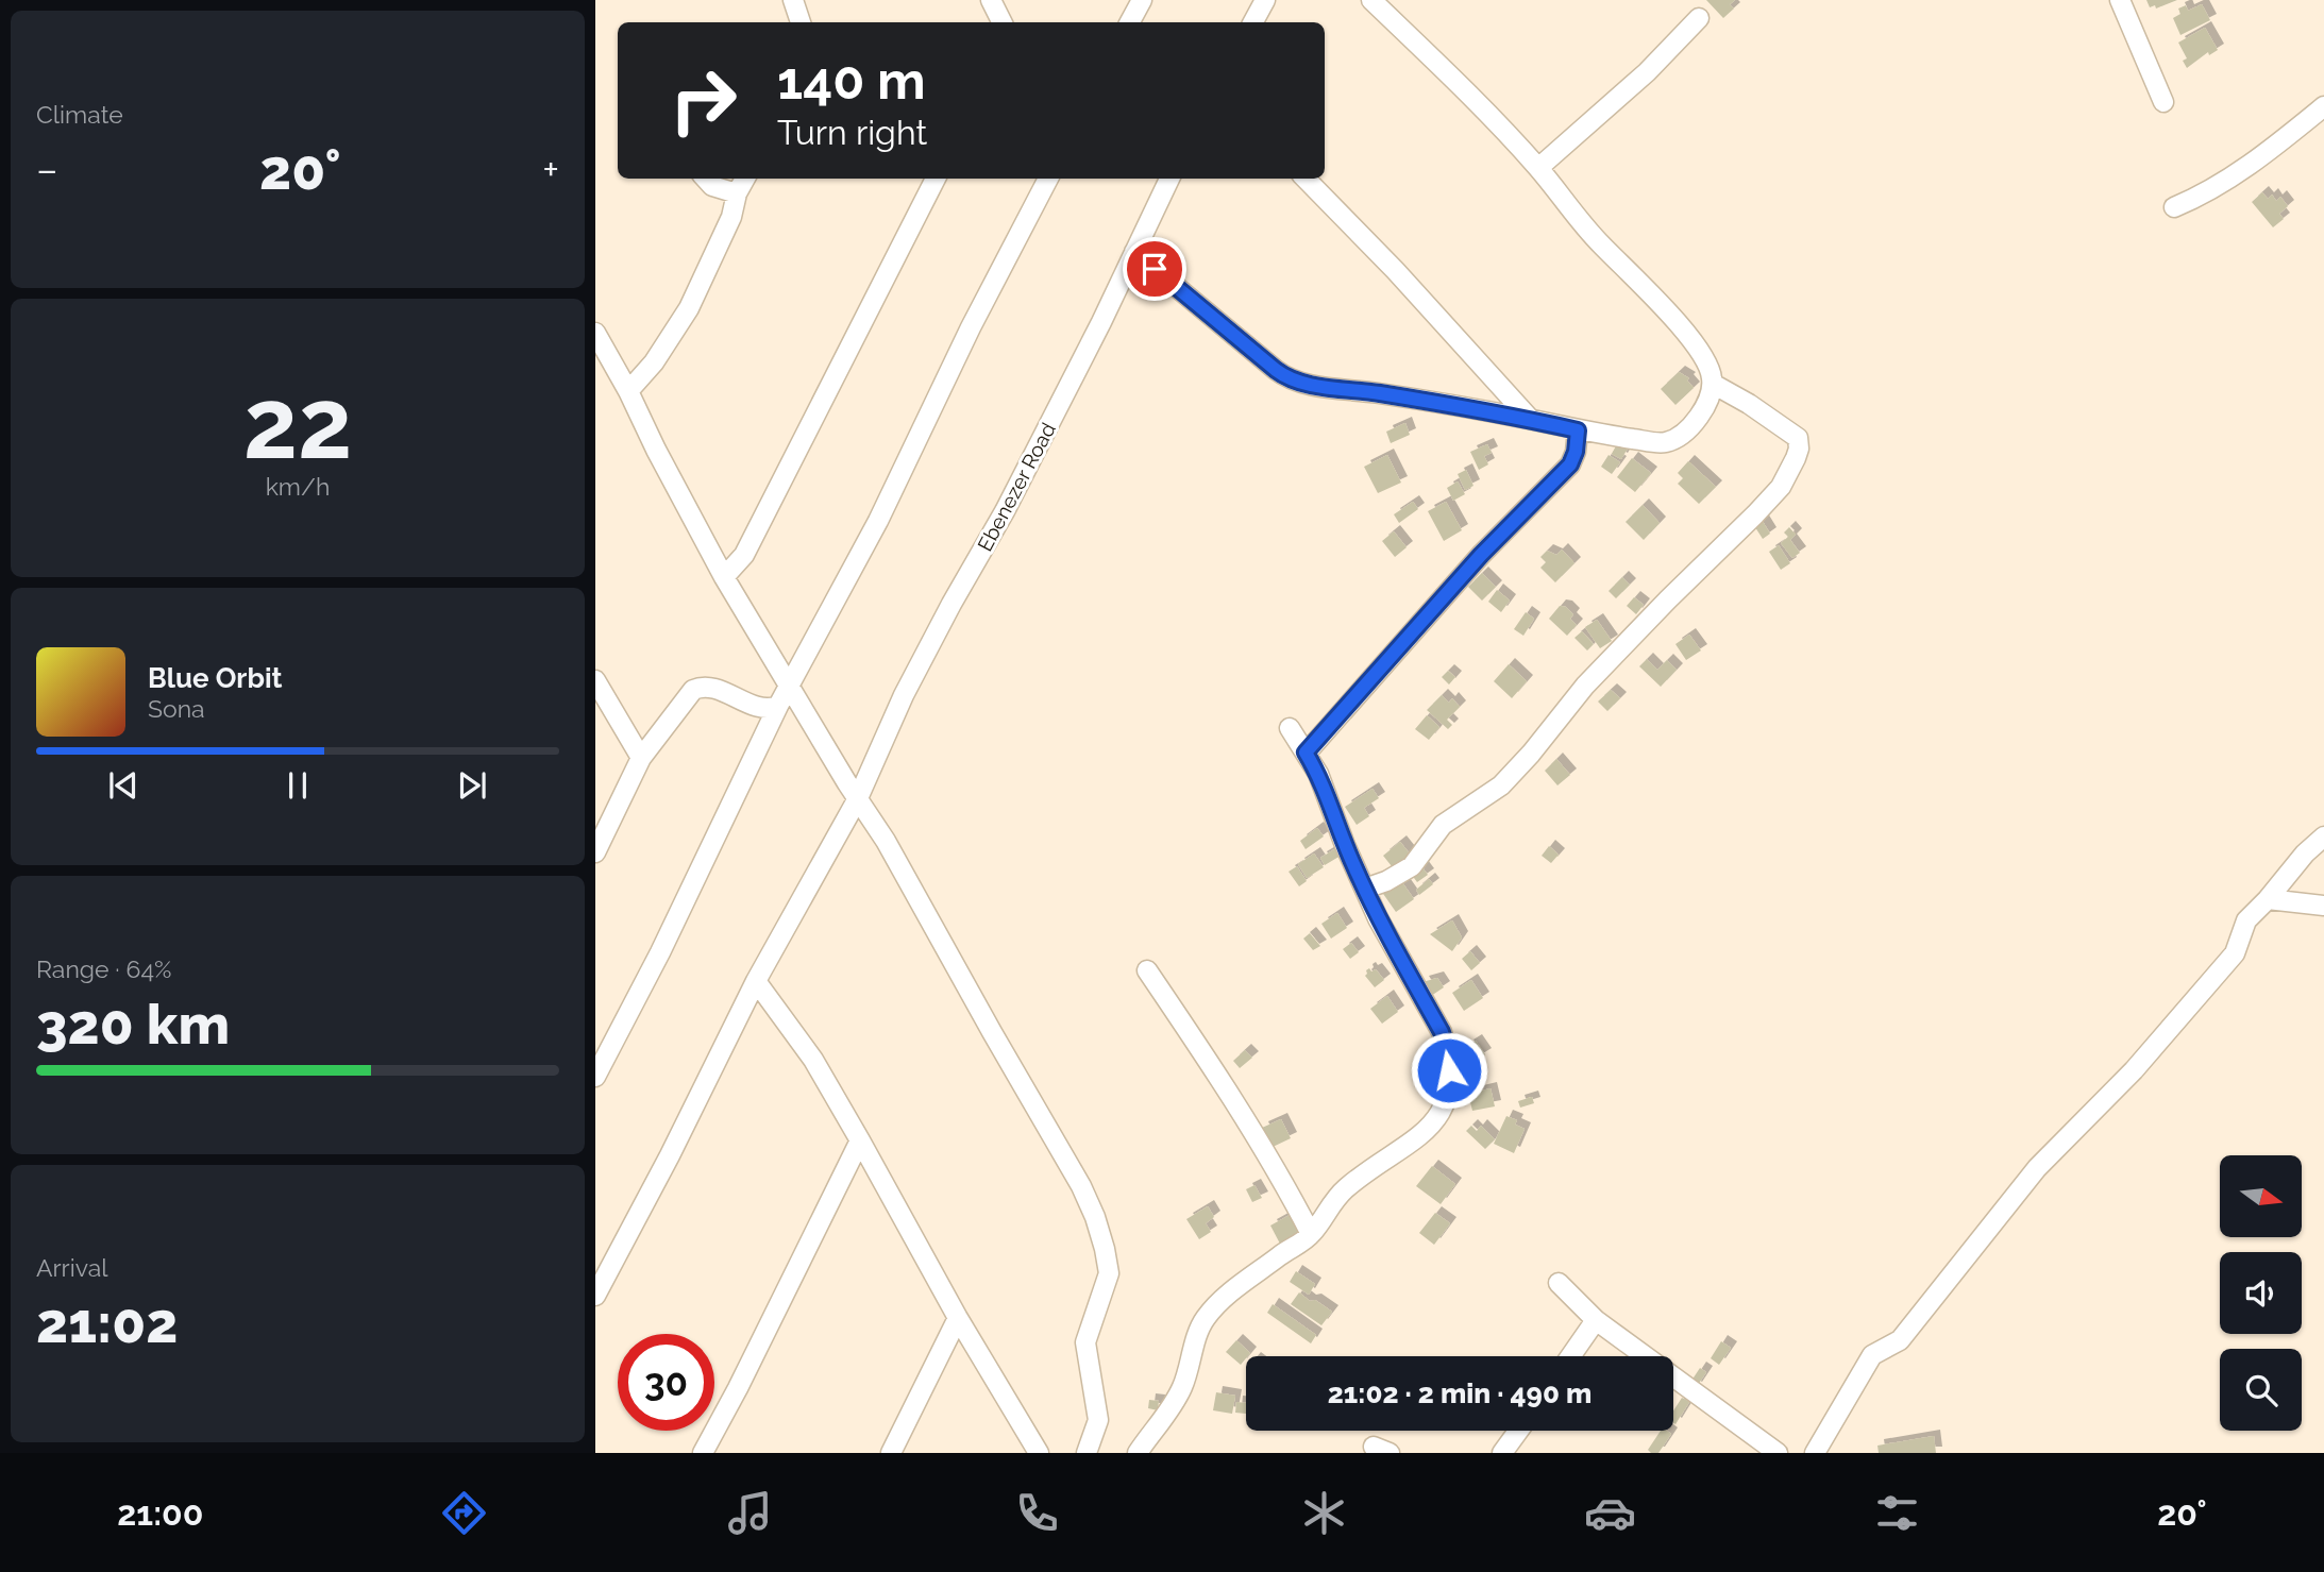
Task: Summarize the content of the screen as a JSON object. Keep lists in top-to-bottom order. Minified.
{"streets":{"street":["Ebenezer Road"]},"north":"right","page":{"tile":["Climate",["22","km/h"],["Range · 64%","320 km"],["Arrival","21:02"]],"turn":["140 m","Turn right"],"heat":["−","20°","+"],"song":["Blue Orbit","Sona"],"limit":"30","trip":"21:02 · 2 min · 490 m","tabs":["21:00","20°"]}}
